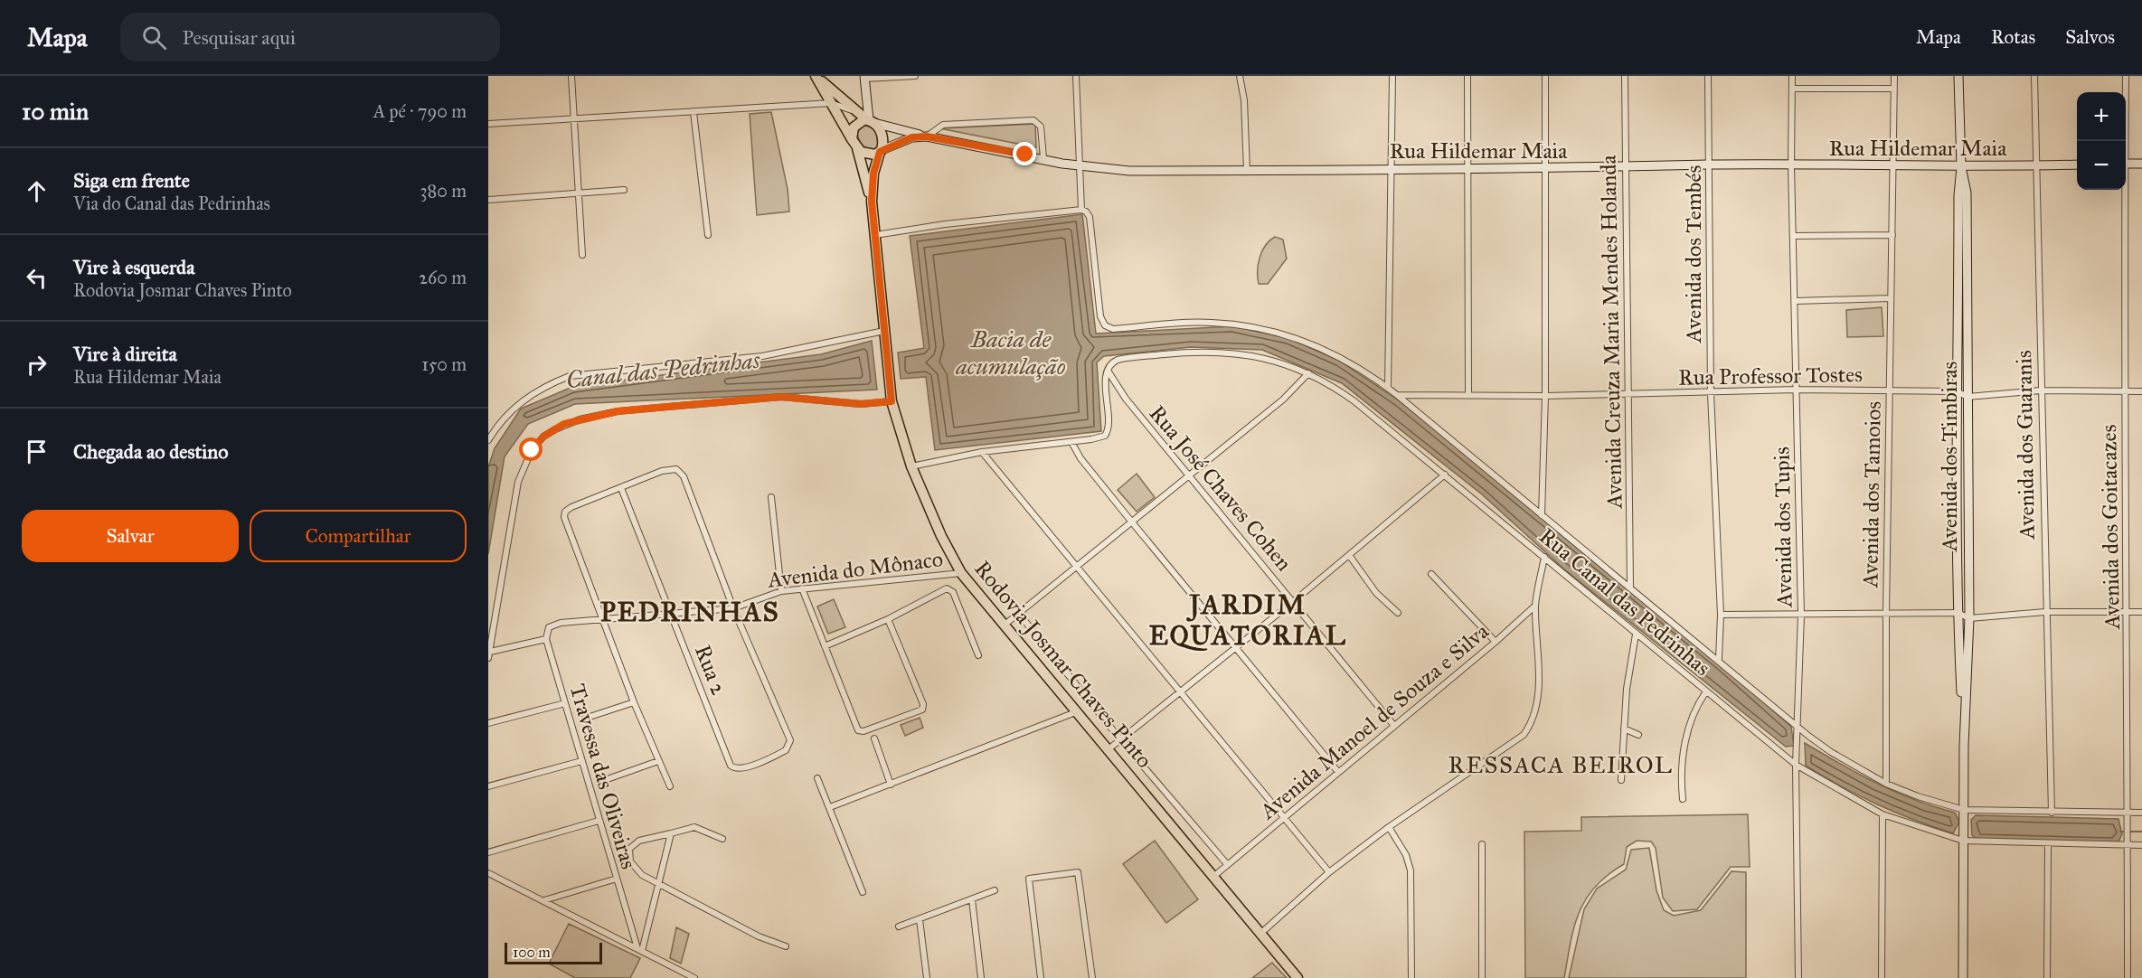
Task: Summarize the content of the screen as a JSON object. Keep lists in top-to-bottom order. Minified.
{"streets":{"main road":["Rodovia Josmar Chaves Pinto"],"street":["Rua Hildemar Maia","Avenida dos Tembés","Avenida Creuza Maria Mendes Holanda","Rua Professor Tostes","Avenida dos Guaranis","Avenida dos Timbiras","Rua José Chaves Cohen","Avenida dos Tamoios","Avenida dos Tupis","Avenida dos Goitacazes","Avenida do Mônaco","Rua Canal das Pedrinhas","Rua 2","Avenida Manoel de Souza e Silva","Travessa das Oliveiras"]},"crossings":[["Rua Hildemar Maia","Avenida dos Tembés"],["Rua Hildemar Maia","Avenida Creuza Maria Mendes Holanda"],["Rua Hildemar Maia","Avenida dos Guaranis"],["Rua Hildemar Maia","Avenida dos Timbiras"],["Rua Hildemar Maia","Avenida dos Tamoios"],["Rua Hildemar Maia","Avenida dos Tupis"],["Rua Hildemar Maia","Rodovia Josmar Chaves Pinto"],["Avenida dos Tembés","Rua Professor Tostes"],["Avenida dos Tembés","Rua Canal das Pedrinhas"],["Avenida Creuza Maria Mendes Holanda","Rua Professor Tostes"],["Avenida Creuza Maria Mendes Holanda","Rua Canal das Pedrinhas"],["Rua Professor Tostes","Avenida dos Timbiras"],["Rua Professor Tostes","Avenida dos Tamoios"],["Rua Professor Tostes","Avenida dos Tupis"],["Rua Professor Tostes","Rua Canal das Pedrinhas"],["Avenida dos Guaranis","Rua Canal das Pedrinhas"],["Avenida dos Timbiras","Rua Canal das Pedrinhas"],["Rua José Chaves Cohen","Rua Canal das Pedrinhas"],["Rua José Chaves Cohen","Avenida Manoel de Souza e Silva"],["Avenida dos Tamoios","Rua Canal das Pedrinhas"],["Avenida dos Tupis","Rua Canal das Pedrinhas"],["Avenida dos Goitacazes","Rua Canal das Pedrinhas"],["Avenida do Mônaco","Rodovia Josmar Chaves Pinto"],["Avenida do Mônaco","Rua 2"],["Avenida do Mônaco","Travessa das Oliveiras"],["Rodovia Josmar Chaves Pinto","Avenida Manoel de Souza e Silva"]],"districts":["JARDIM EQUATORIAL","PEDRINHAS","RESSACA BEIROL"],"water":["Bacia de acumulação","Canal das Pedrinhas"],"scale_bar":"100 m","page":{"header":"Mapa","search":"Pesquisar aqui","nav":["Mapa","Rotas","Salvos"],"heading":["10 min","A pé · 790 m"],"map_buttons":["+","−"],"list":[["Siga em frente","Via do Canal das Pedrinhas","380 m"],["Vire à esquerda","Rodovia Josmar Chaves Pinto","260 m"],["Vire à direita","Rua Hildemar Maia","150 m"],"Chegada ao destino"],"buttons":["Salvar","Compartilhar"],"scale":"100 m"}}
